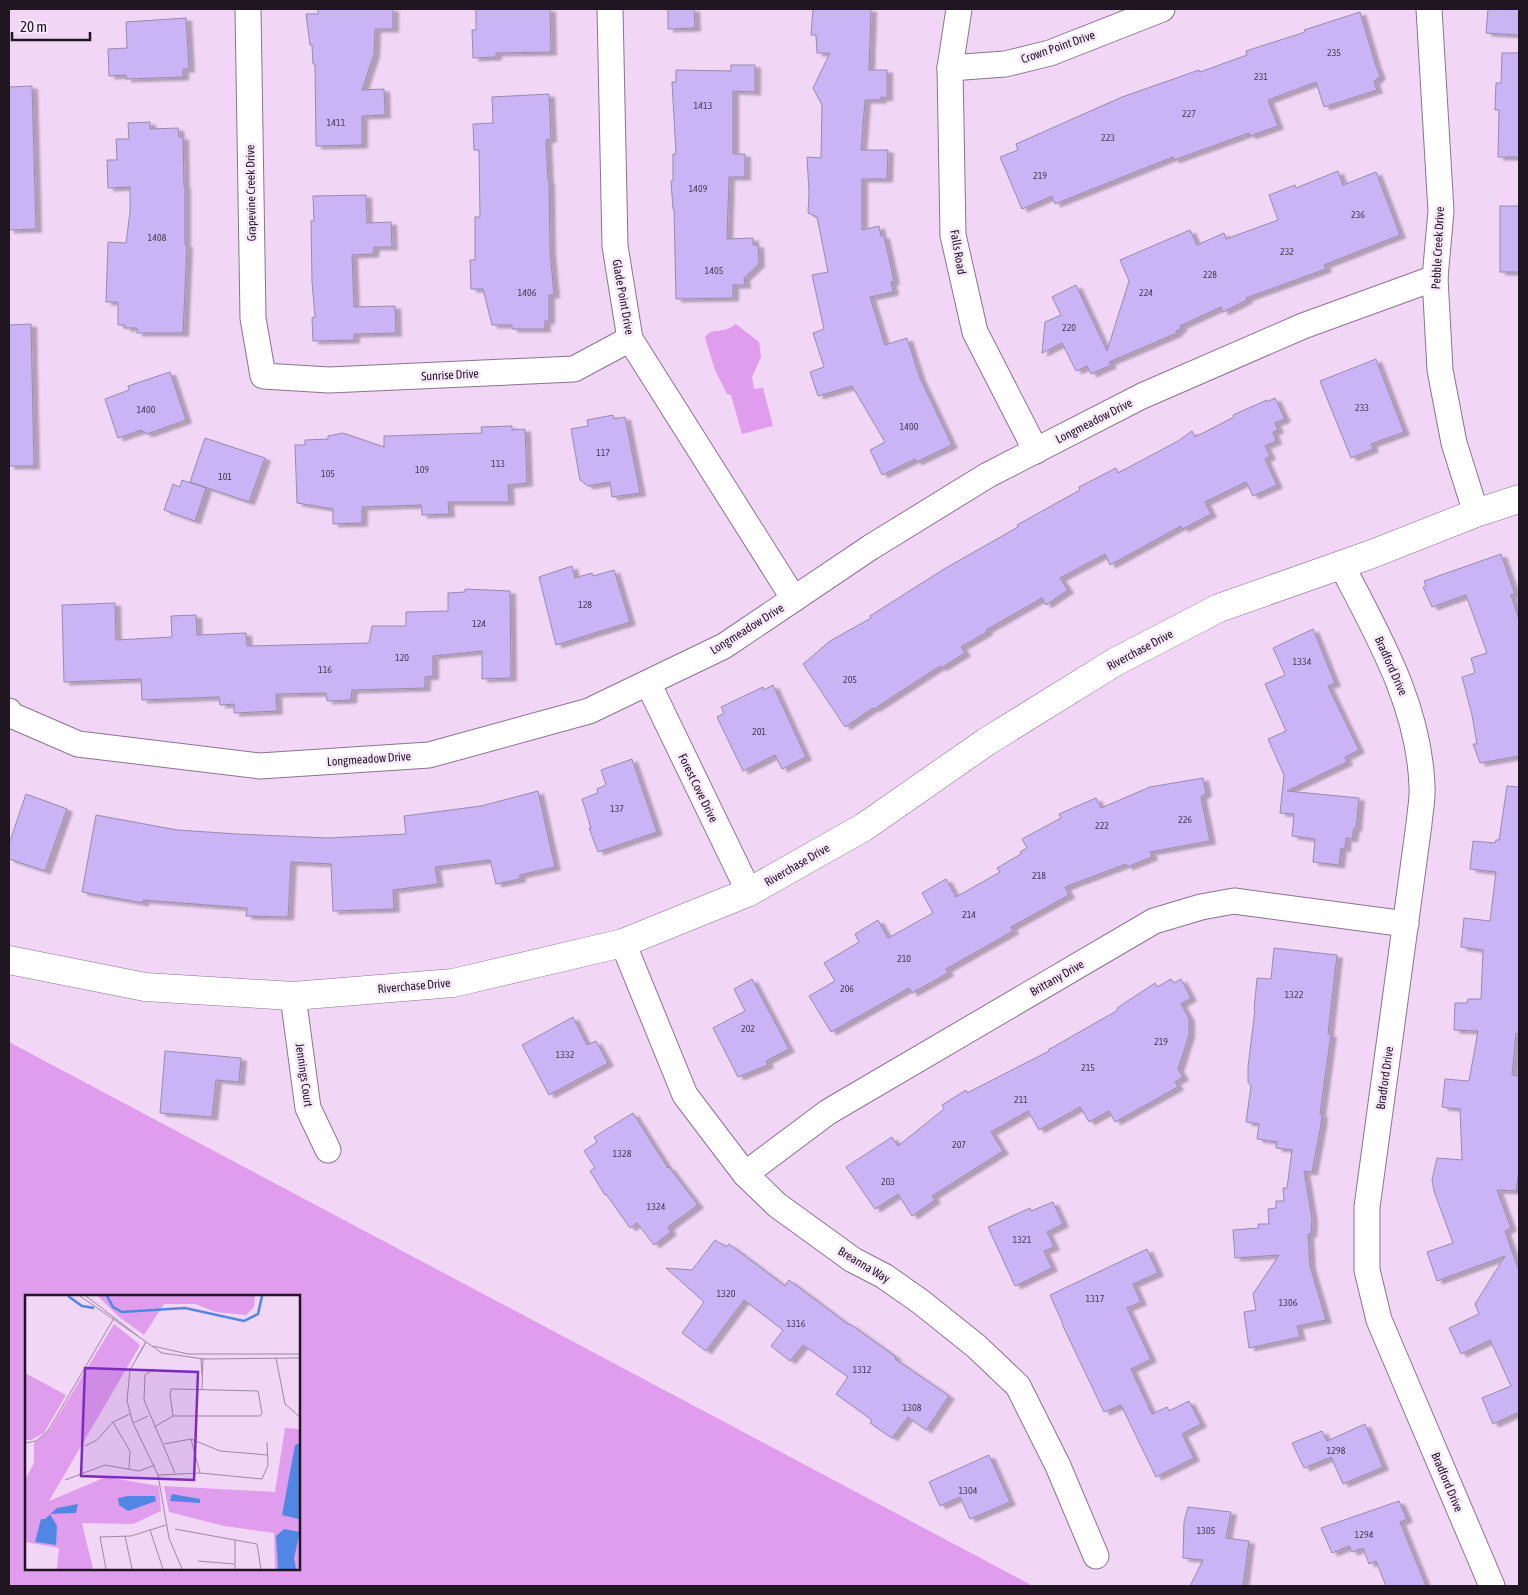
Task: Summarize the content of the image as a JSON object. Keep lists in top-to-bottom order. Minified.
{"streets":{"street":["Crown Point Drive","Grapevine Creek Drive","Pebble Creek Drive","Falls Road","Glade Point Drive","Sunrise Drive","Longmeadow Drive","Riverchase Drive","Bradford Drive","Forest Cove Drive","Brittany Drive","Jennings Court","Breanna Way"]},"crossings":[["Crown Point Drive","Falls Road"],["Grapevine Creek Drive","Sunrise Drive"],["Pebble Creek Drive","Longmeadow Drive"],["Pebble Creek Drive","Riverchase Drive"],["Falls Road","Longmeadow Drive"],["Glade Point Drive","Sunrise Drive"],["Glade Point Drive","Longmeadow Drive"],["Longmeadow Drive","Forest Cove Drive"],["Riverchase Drive","Bradford Drive"],["Riverchase Drive","Forest Cove Drive"],["Riverchase Drive","Jennings Court"],["Riverchase Drive","Breanna Way"],["Bradford Drive","Brittany Drive"],["Brittany Drive","Breanna Way"]],"house_numbers":["235","231","1413","227","1411","223","219","1409","236","1408","232","1405","228","1406","224","220","233","1400","1400","117","113","109","105","101","128","124","120","1334","116","205","201","137","226","222","218","214","210","206","1322","202","219","1332","215","211","207","1328","203","1324","1321","1320","1317","1306","1316","1312","1308","1298","1304","1305","1294"],"scale_bar":"20 m"}
